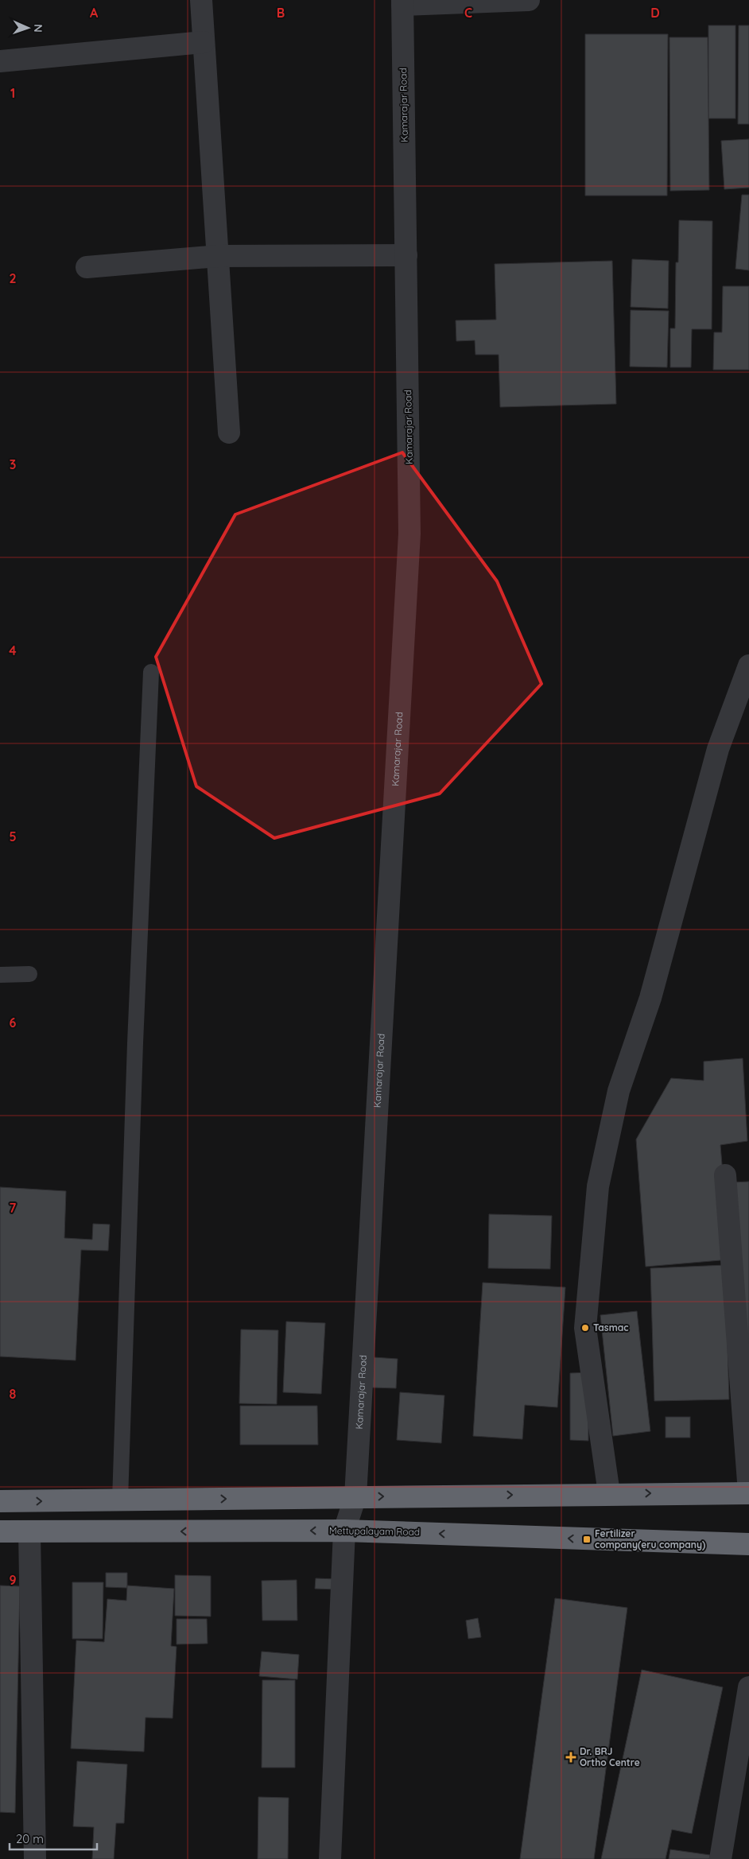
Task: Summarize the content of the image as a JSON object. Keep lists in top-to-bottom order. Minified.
{"streets":{"highway":["Mettupalayam Road"],"street":["Kamarajar Road"]},"crossings":[["Kamarajar Road","Mettupalayam Road"]],"places":{"other":["Tasmac"],"transit":["Fertilizer company(eru company)"],"health":["Dr. BRJ Ortho Centre"]},"scale_bar":"20 m","north":"right","grid":{"columns":["A","B","C","D"],"rows":["1","2","3","4","5","6","7","8","9"]}}
